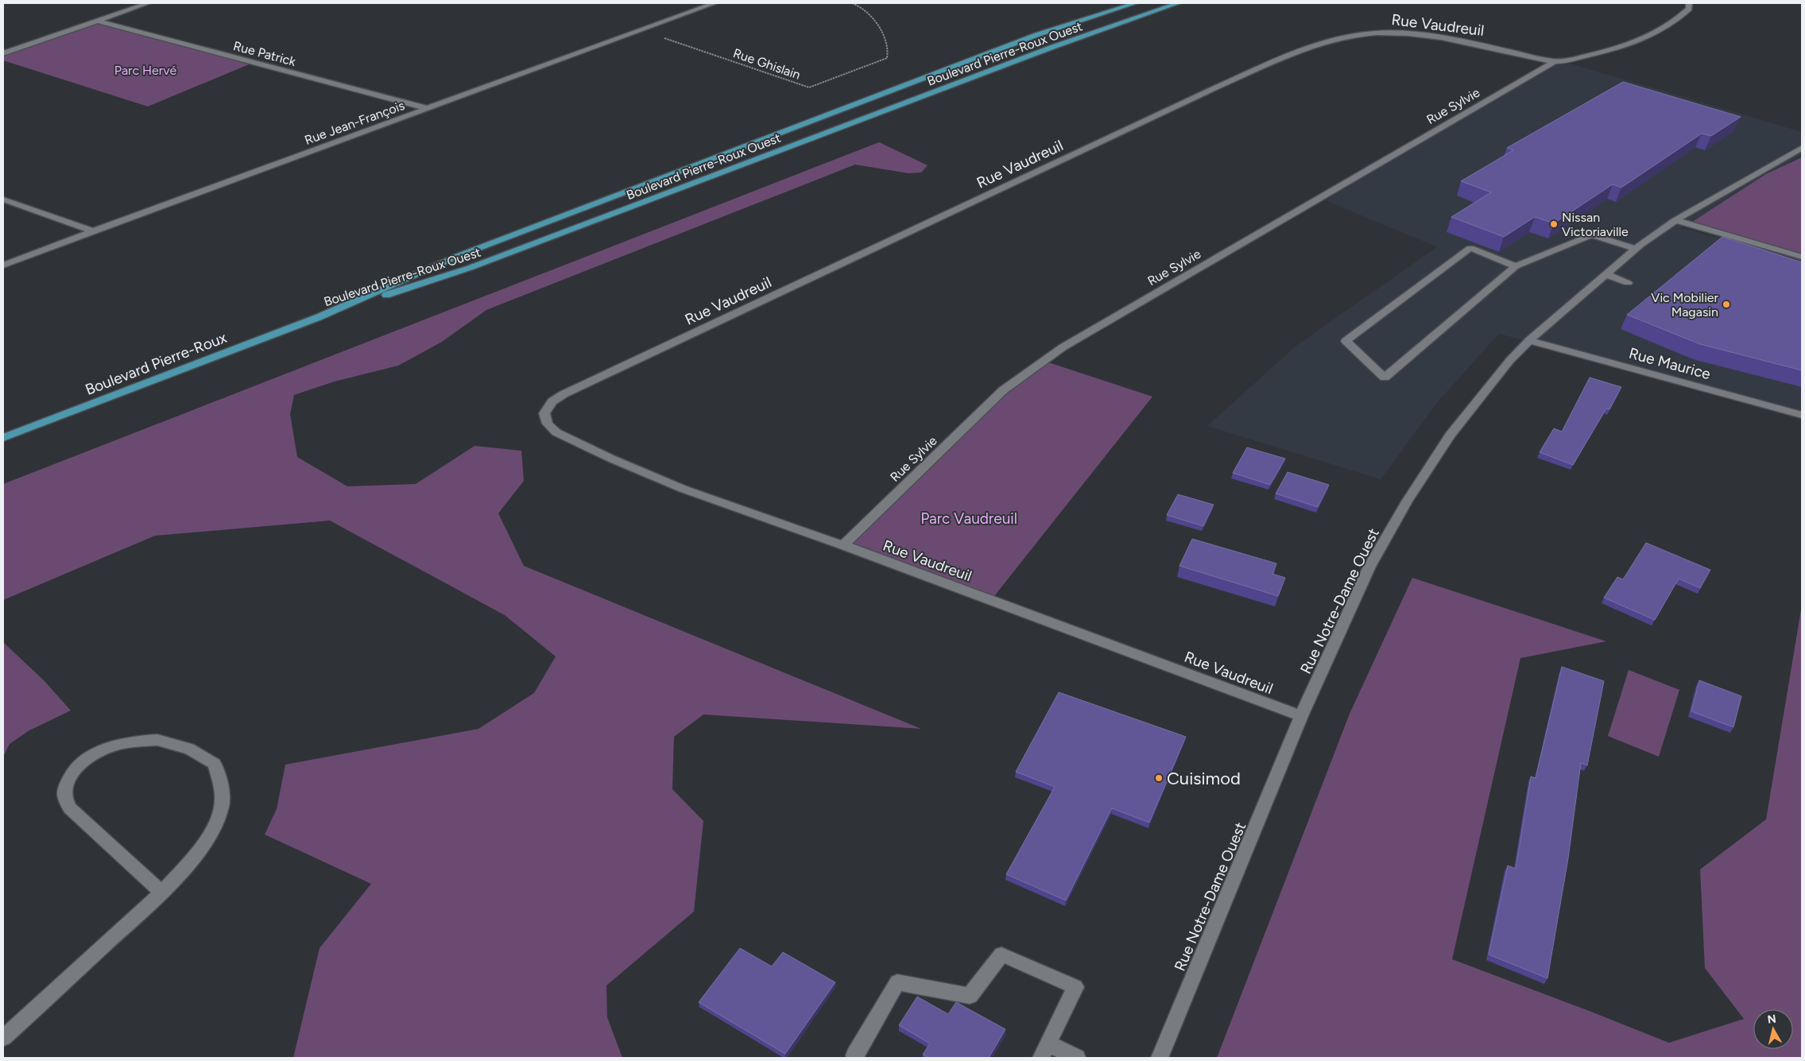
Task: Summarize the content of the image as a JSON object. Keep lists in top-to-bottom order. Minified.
{"streets":{"main road":["Boulevard Pierre-Roux Ouest","Boulevard Pierre-Roux"],"street":["Rue Vaudreuil","Rue Patrick","Rue Sylvie","Rue Jean-François","Rue Maurice","Rue Notre-Dame Ouest"],"path":["Rue Ghislain"]},"crossings":[["Rue Vaudreuil","Rue Sylvie"],["Rue Vaudreuil","Rue Notre-Dame Ouest"],["Rue Patrick","Rue Jean-François"],["Boulevard Pierre-Roux Ouest","Boulevard Pierre-Roux"],["Rue Ghislain","Rue Jean-François"],["Rue Maurice","Rue Notre-Dame Ouest"]],"parks":["Parc Hervé","Parc Vaudreuil"],"places":["Nissan Victoriaville","Vic Mobilier Magasin","Cuisimod"],"north":"top"}
